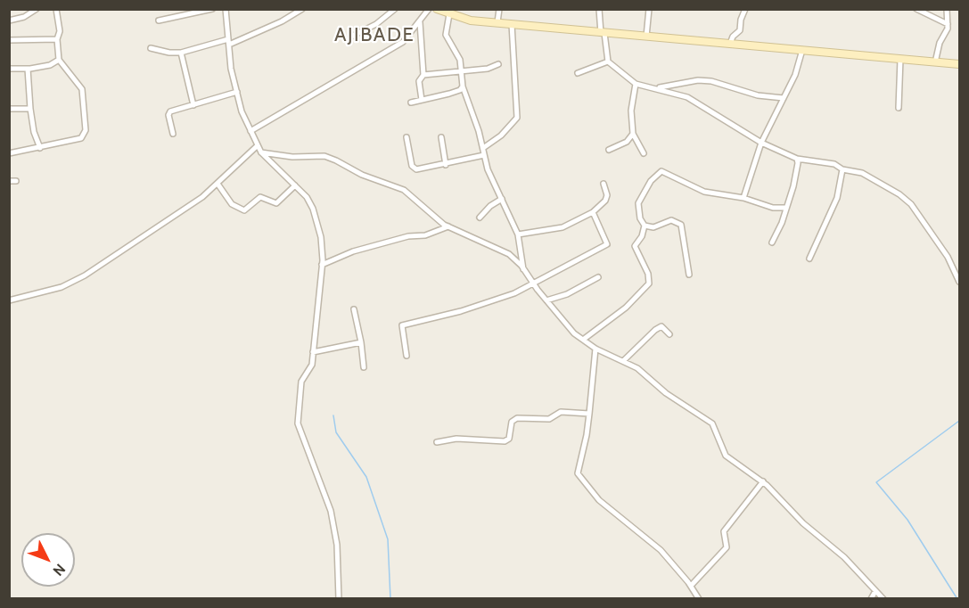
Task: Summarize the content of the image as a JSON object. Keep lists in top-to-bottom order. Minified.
{"districts":["AJIBADE"],"north":"bottom right"}
